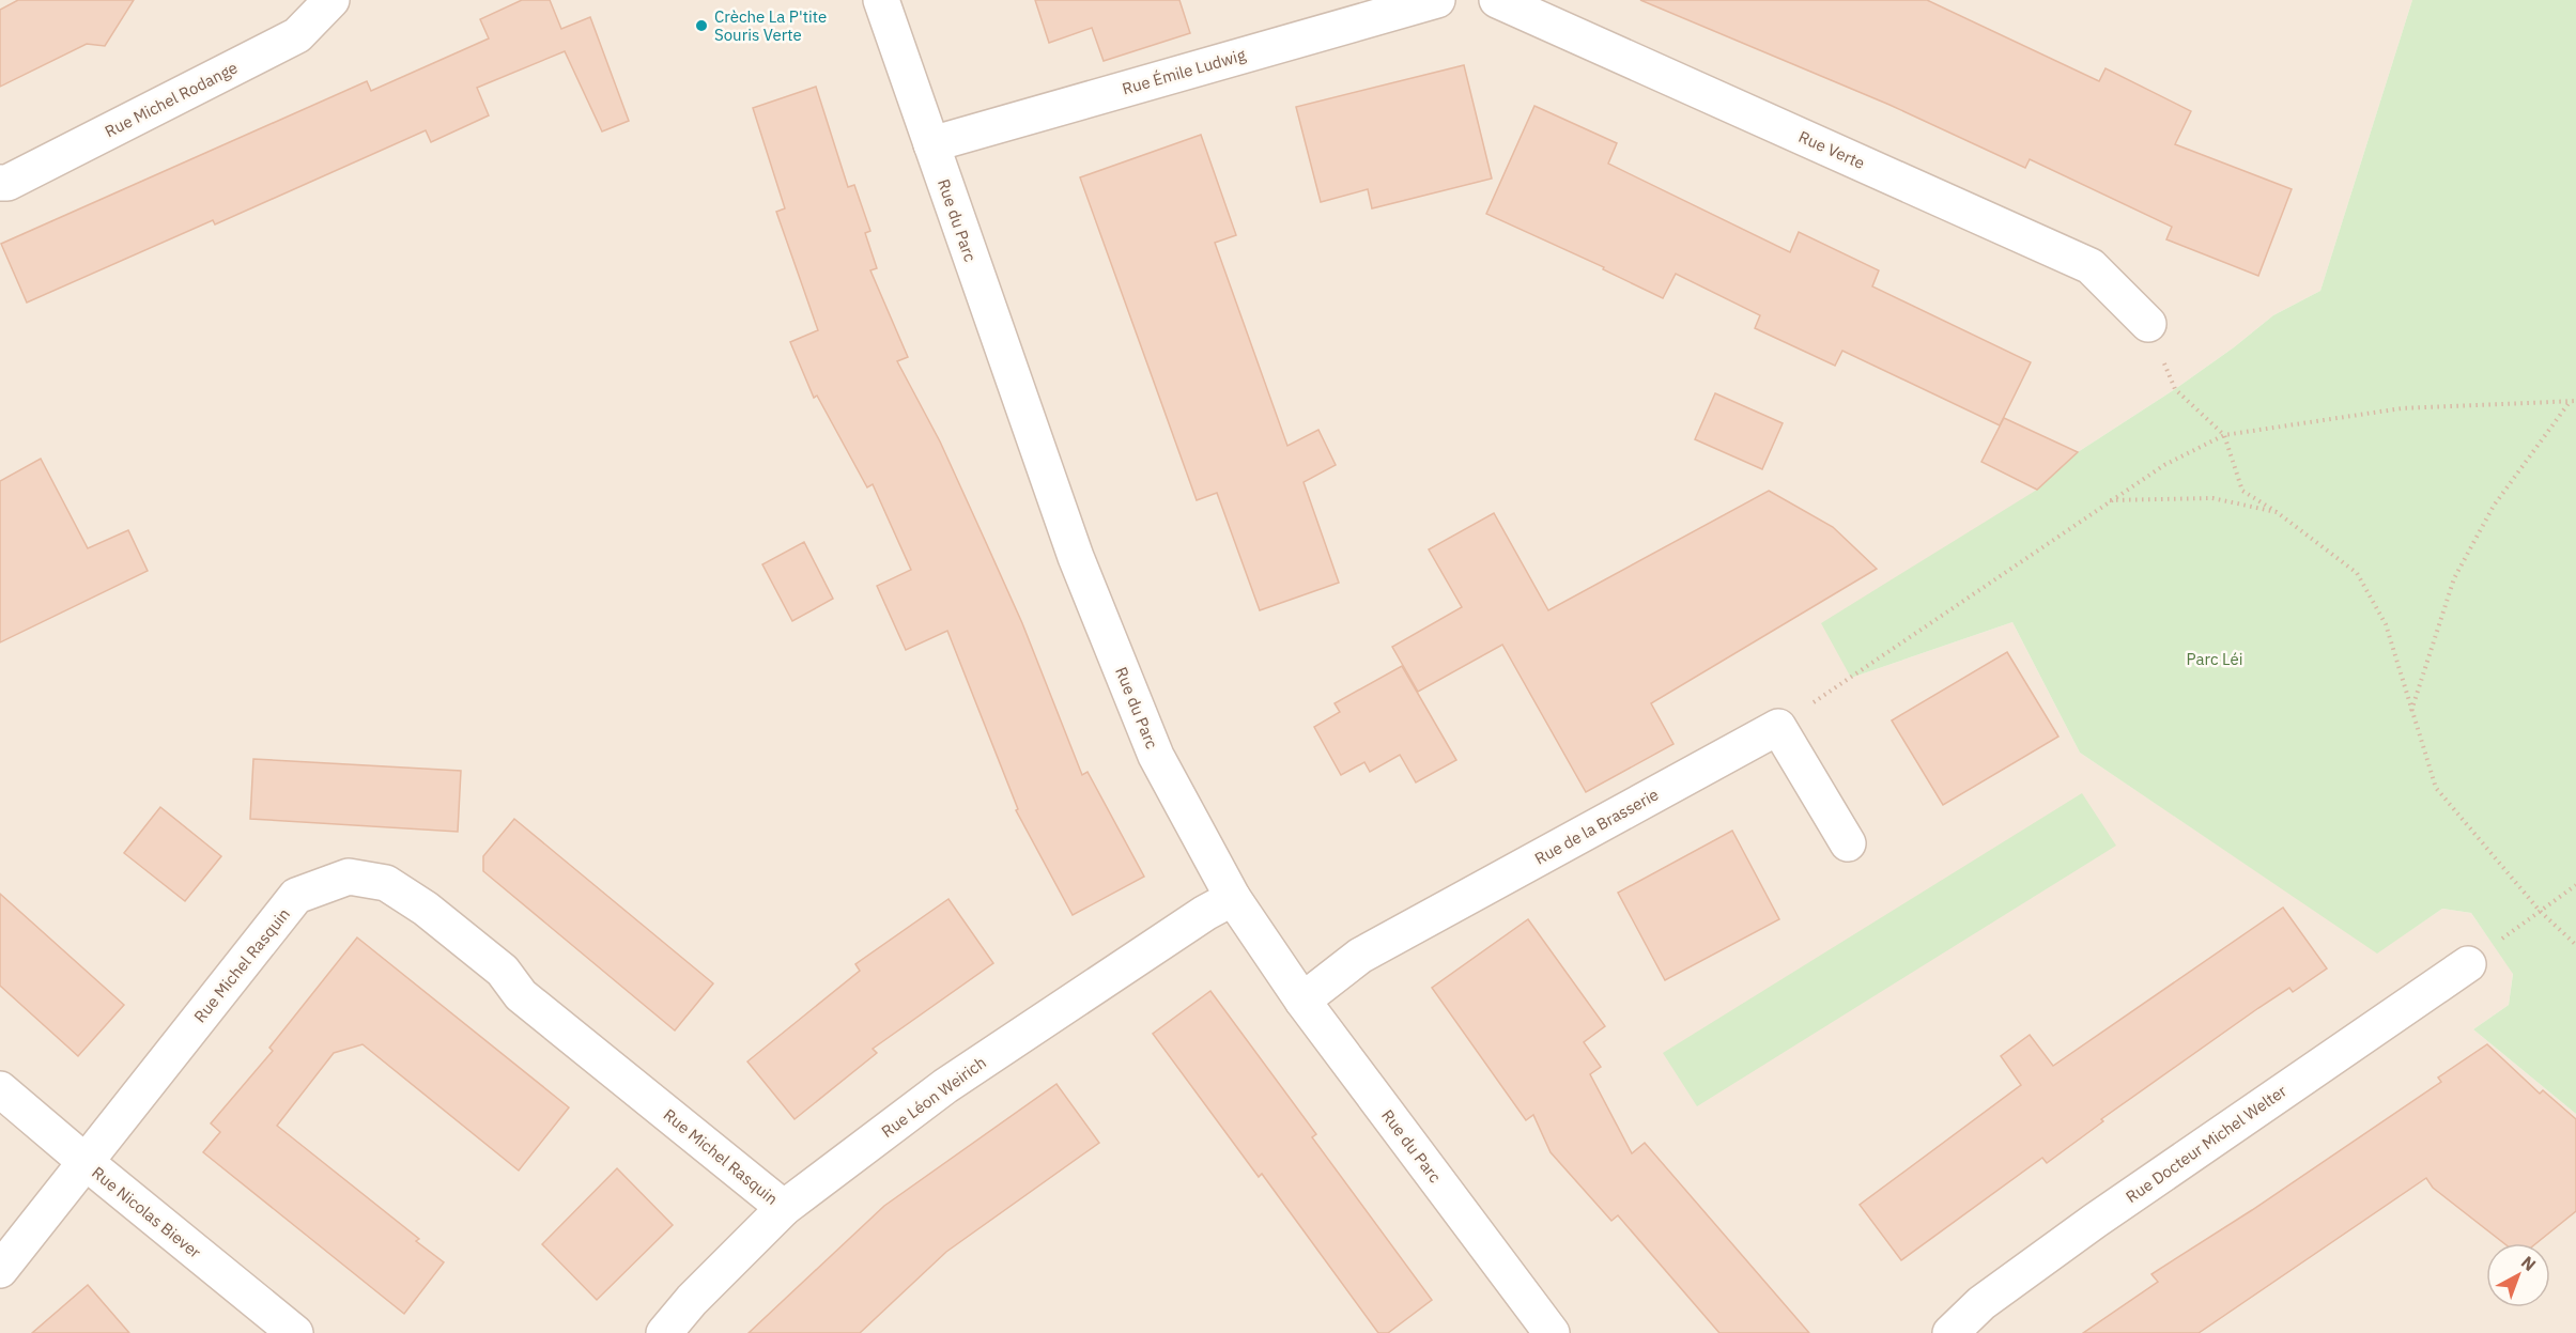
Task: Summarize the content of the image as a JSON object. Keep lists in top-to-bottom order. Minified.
{"streets":{"street":["Rue Émile Ludwig","Rue Michel Rodange","Rue Verte","Rue du Parc","Rue de la Brasserie","Rue Michel Rasquin","Rue Léon Weirich","Rue Docteur Michel Welter","Rue Nicolas Biever"]},"crossings":[["Rue Émile Ludwig","Rue du Parc"],["Rue du Parc","Rue de la Brasserie"],["Rue du Parc","Rue Léon Weirich"],["Rue Michel Rasquin","Rue Léon Weirich"],["Rue Michel Rasquin","Rue Nicolas Biever"]],"parks":["Parc Léi"],"places":["Crèche La P'tite Souris Verte"],"north":"top right"}
